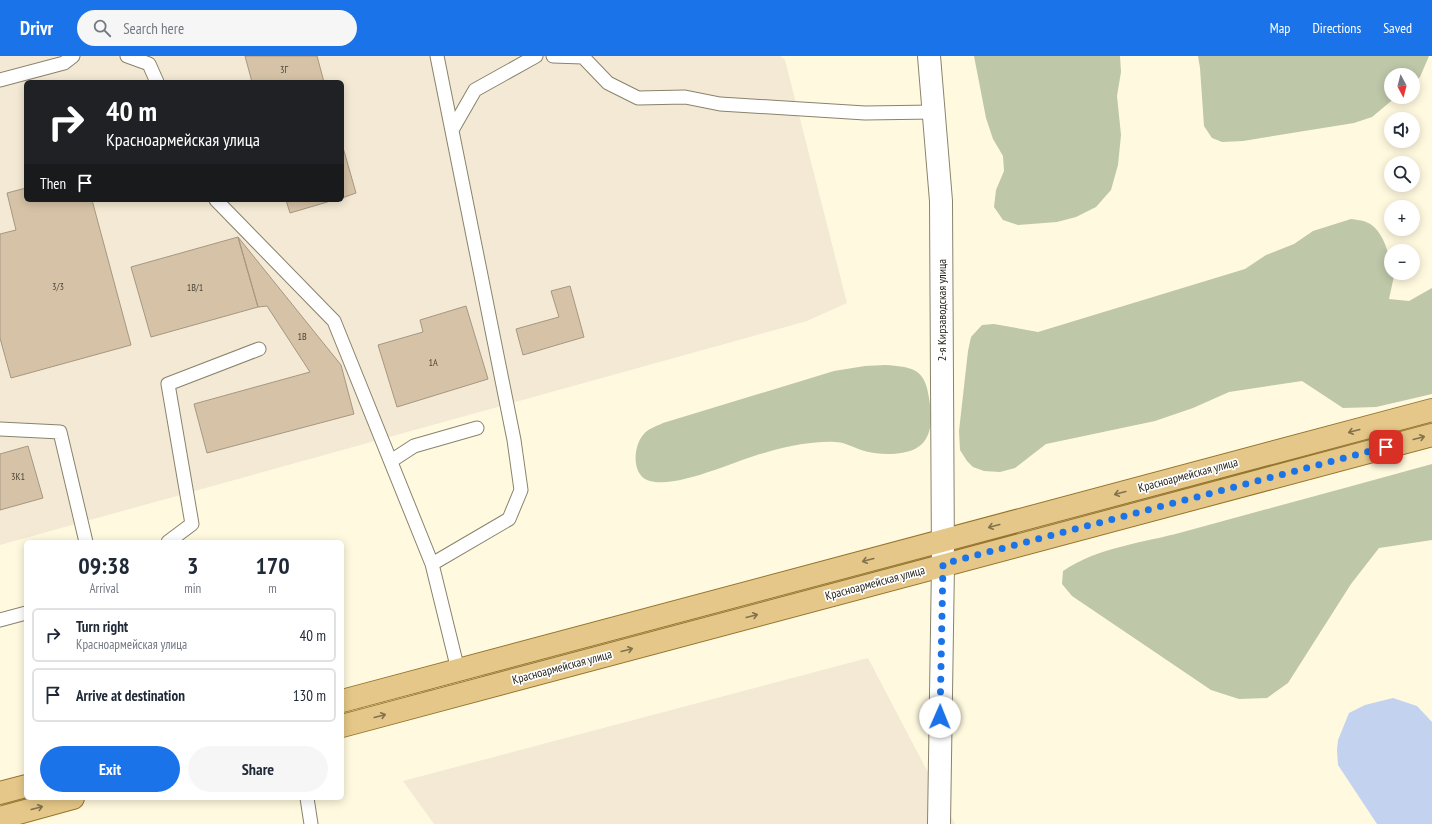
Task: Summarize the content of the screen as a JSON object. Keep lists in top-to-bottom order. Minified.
{"streets":{"main road":["Красноармейская улица"],"street":["2-я Кирзаводская улица"]},"crossings":[["2-я Кирзаводская улица","Красноармейская улица"]],"house_numbers":["3Г","3/3","1В/1","1В","1А","3К1"],"north":"bottom","page":{"header":"Drivr","search":"Search here","nav":["Map","Directions","Saved"],"map_buttons":["+","−"],"turn":["40 m","Красноармейская улица"],"then":"Then","eta":["09:38","Arrival","3","min","170","m"],"list":[{"name":"Turn right","note":"Красноармейская улица","value":"40 m"},{"name":"Arrive at destination","value":"130 m"}],"buttons":["Exit","Share"]}}
